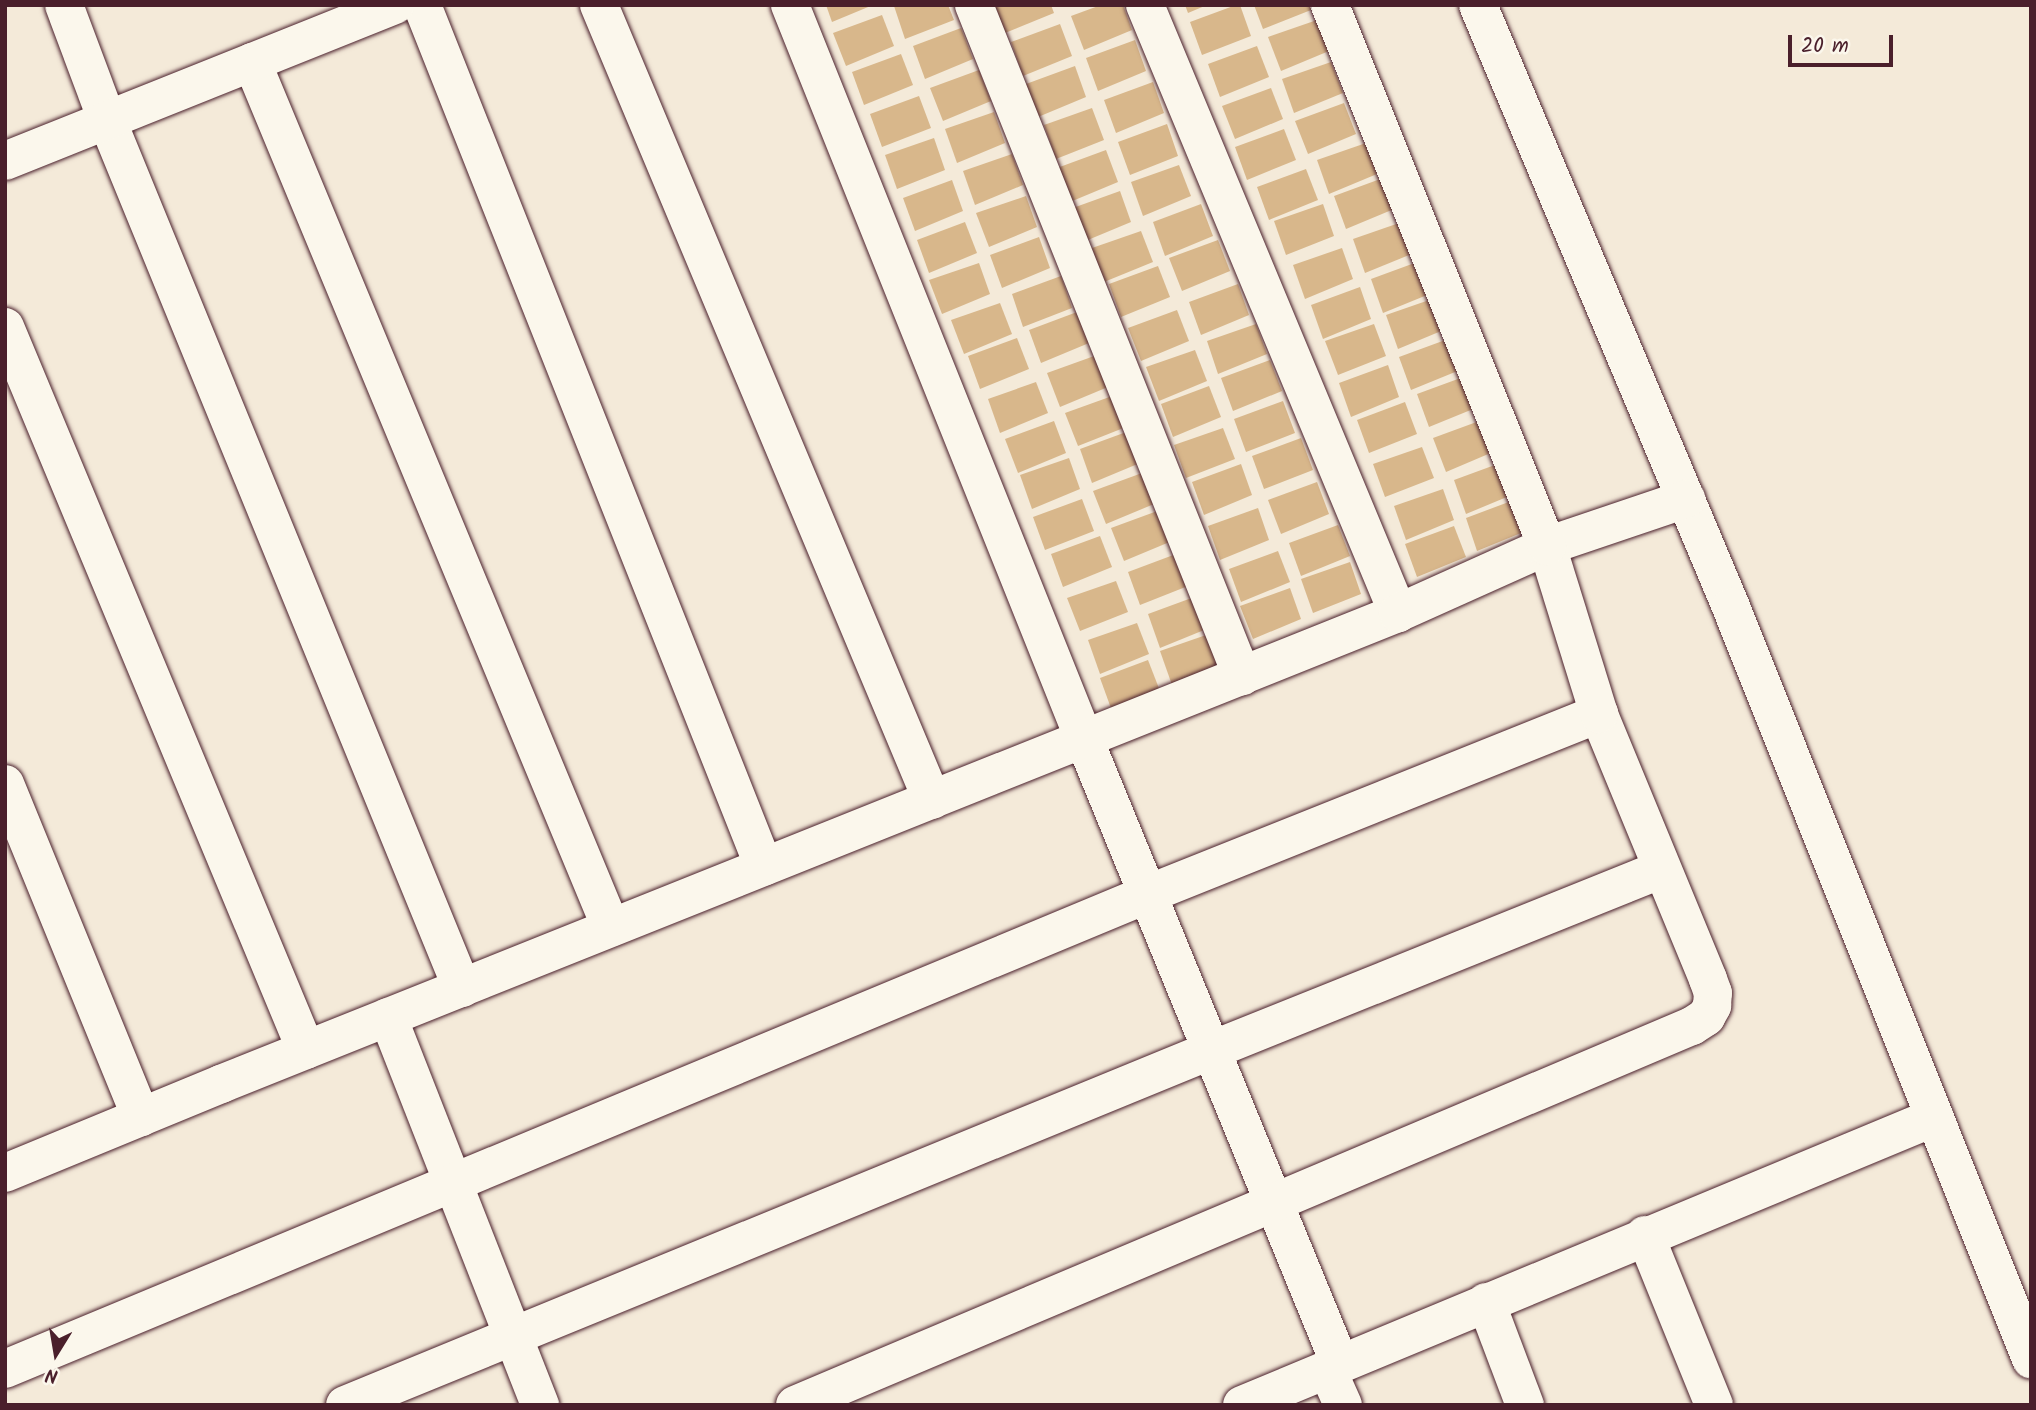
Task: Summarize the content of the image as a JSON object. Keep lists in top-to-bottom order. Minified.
{"scale_bar":"20 m","north":"bottom"}
